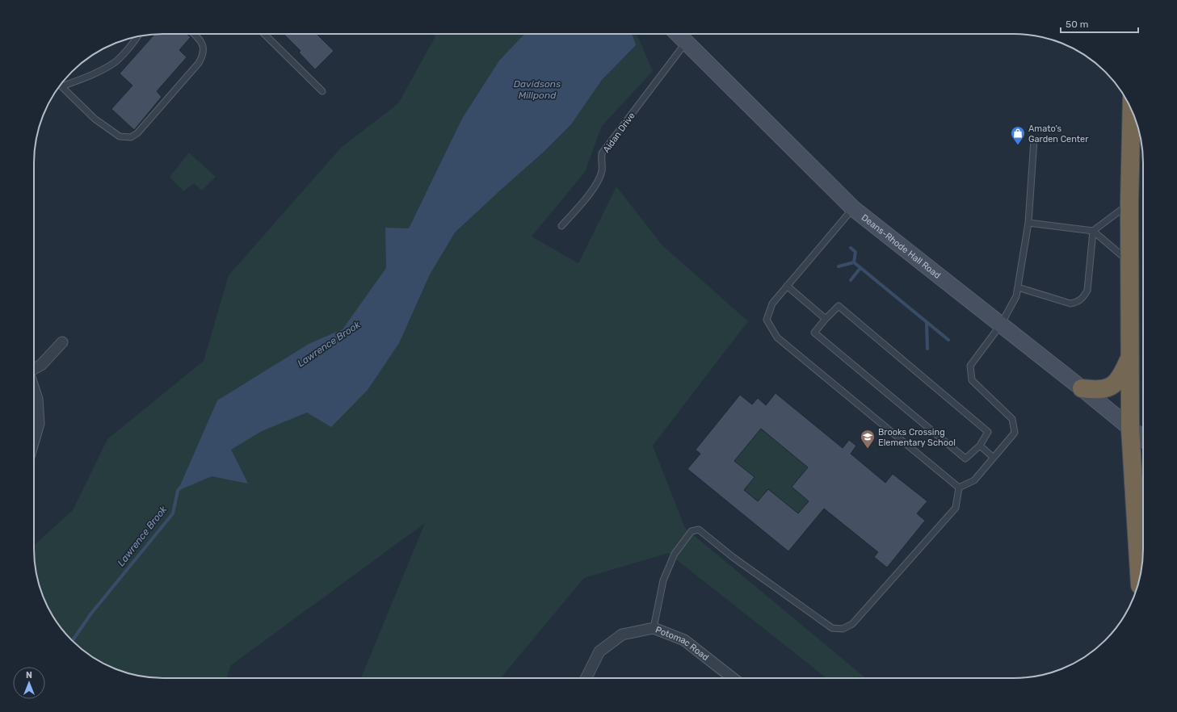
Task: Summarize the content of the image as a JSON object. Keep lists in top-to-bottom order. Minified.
{"streets":{"street":["Deans-Rhode Hall Road","Potomac Road"],"lane":["Aidan Drive"]},"crossings":[["Aidan Drive","Deans-Rhode Hall Road"]],"water":["Davidsons Millpond","Lawrence Brook"],"places":{"shop":["Amato's Garden Center"],"school or university":["Brooks Crossing Elementary School"]},"scale_bar":"50 m","north":"top"}
